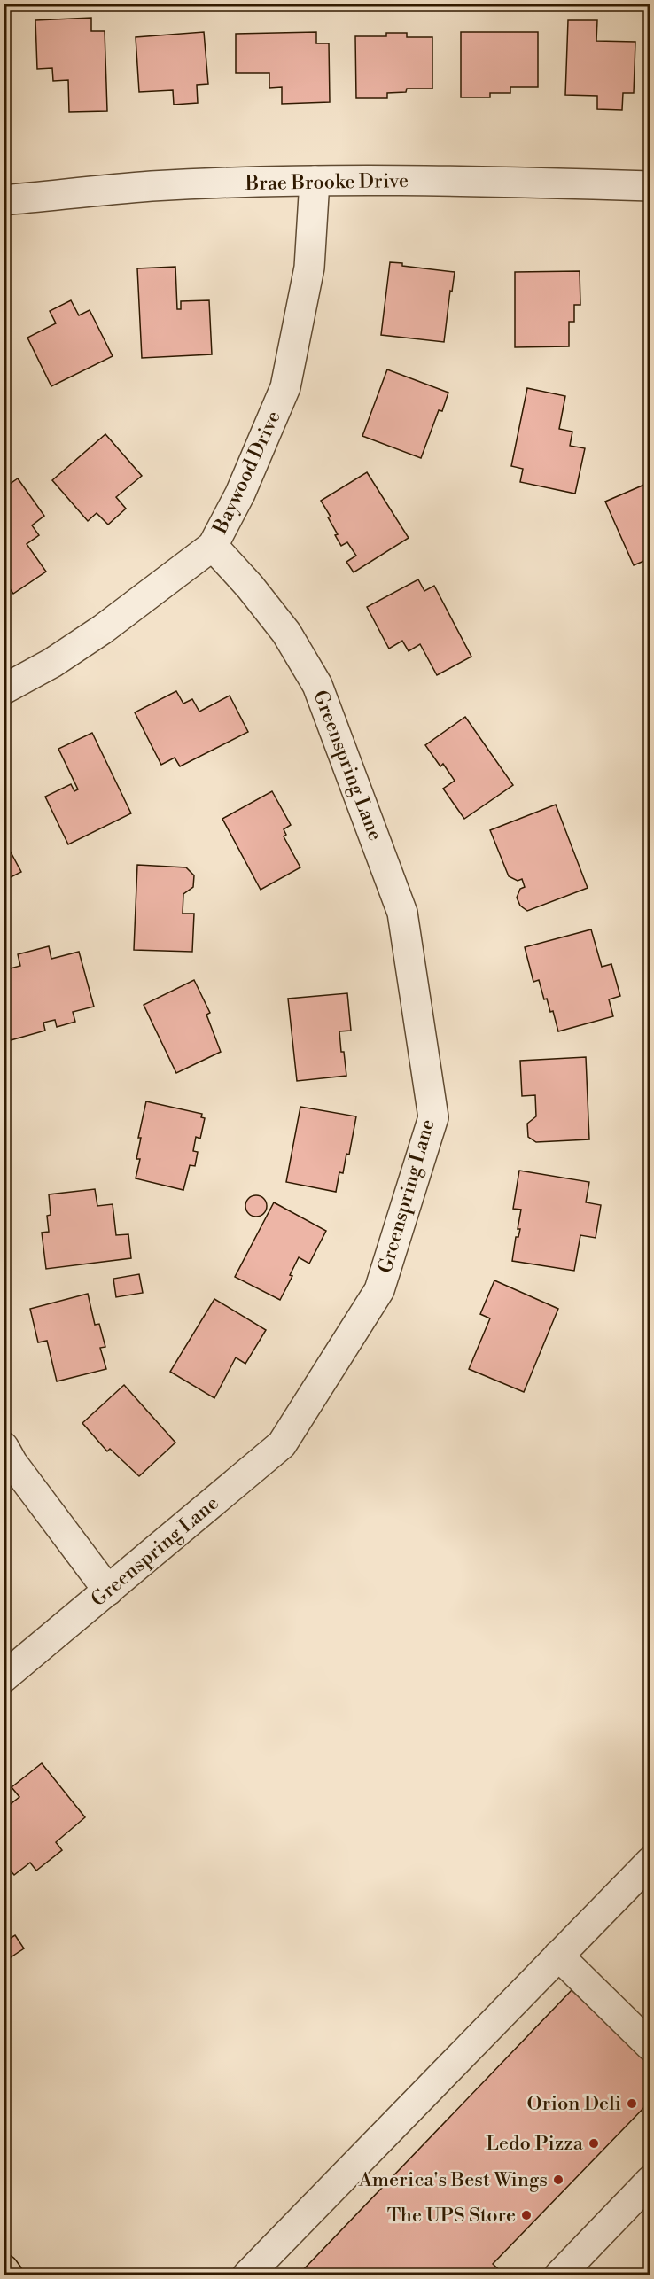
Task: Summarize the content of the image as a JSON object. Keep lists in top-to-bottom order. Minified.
{"streets":{"street":["Brae Brooke Drive","Baywood Drive","Greenspring Lane"]},"crossings":[["Brae Brooke Drive","Baywood Drive"],["Baywood Drive","Greenspring Lane"]],"places":["Orion Deli","Ledo Pizza","America's Best Wings","The UPS Store"]}
